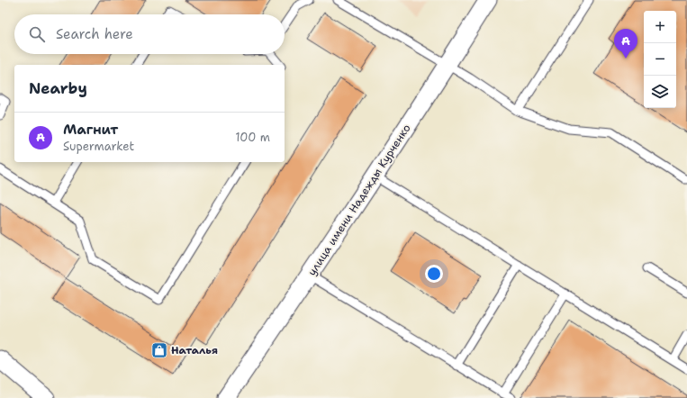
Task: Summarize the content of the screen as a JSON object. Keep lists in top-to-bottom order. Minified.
{"streets":{"street":["улица имени Надежды Курченко"]},"places":{"shop":["Наталья"]},"page":{"map_buttons":["+","−"],"search":"Search here","pins":"A","heading":"Nearby","list":[{"mark":"A","name":"Магнит","note":"Supermarket","value":"100 m"}]}}
